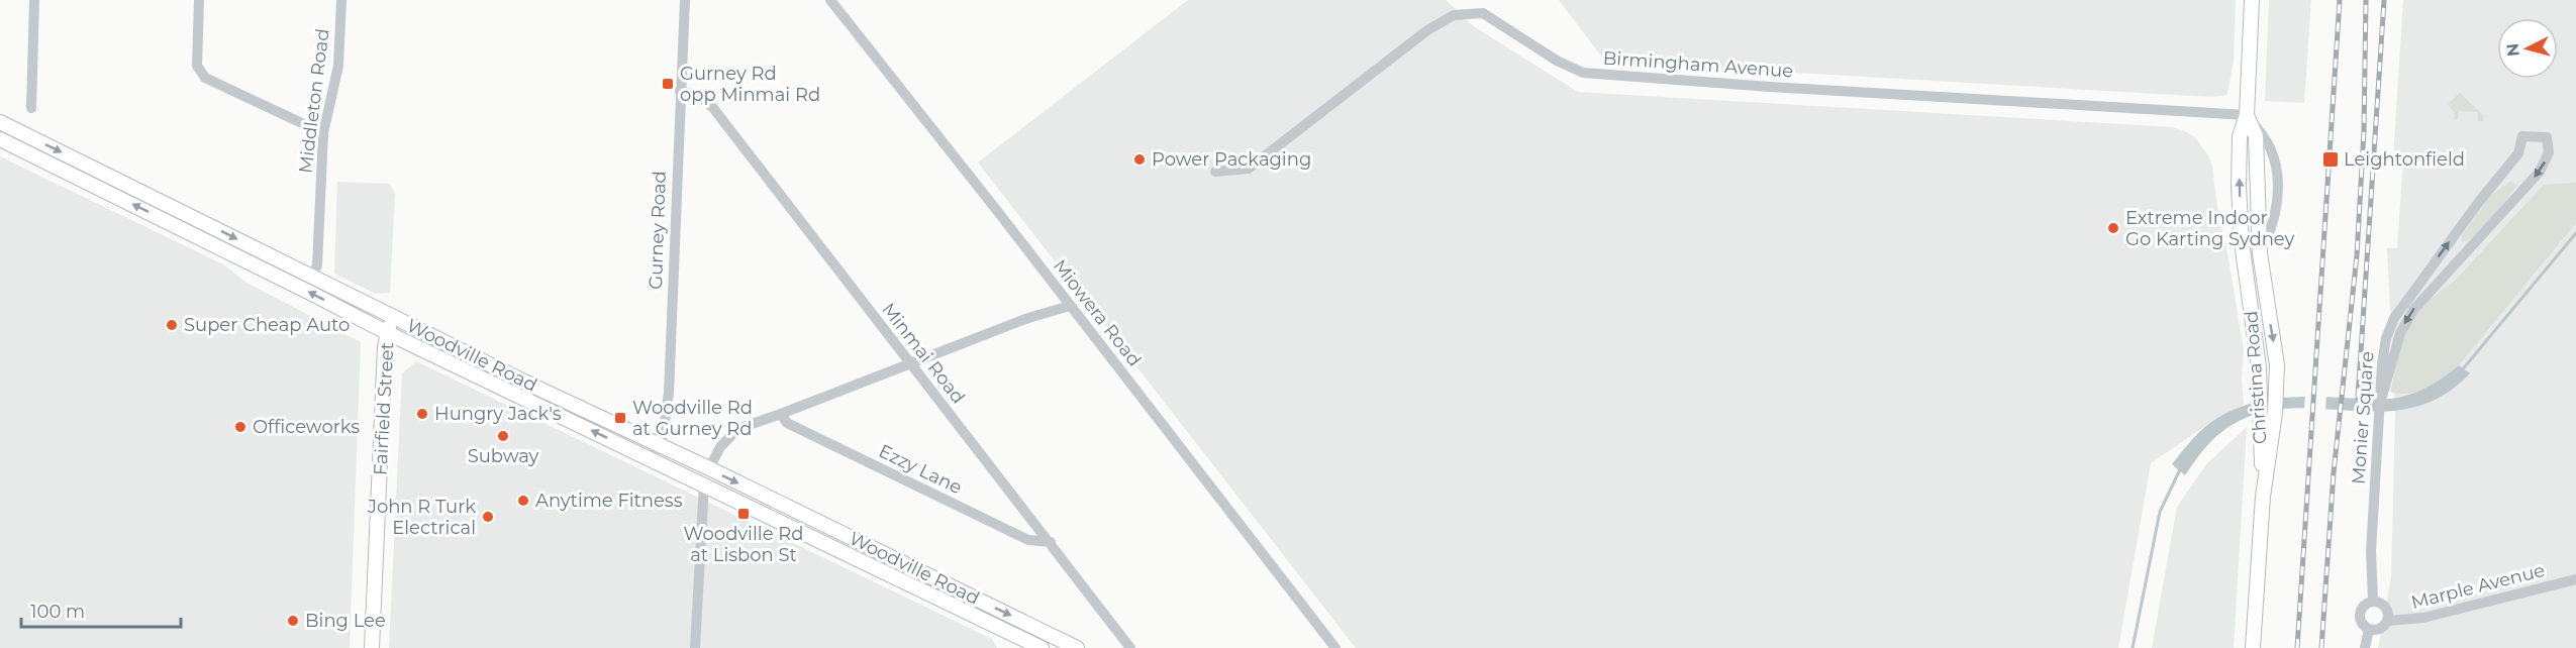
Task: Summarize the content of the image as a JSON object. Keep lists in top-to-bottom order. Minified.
{"streets":{"main road":["Woodville Road","Christina Road","Fairfield Street"],"street":["Birmingham Avenue","Middleton Road","Gurney Road","Miowera Road","Minmai Road","Monier Square","Ezzy Lane","Marple Avenue"]},"crossings":[["Birmingham Avenue","Christina Road"],["Middleton Road","Woodville Road"],["Gurney Road","Minmai Road"],["Gurney Road","Woodville Road"],["Minmai Road","Ezzy Lane"],["Woodville Road","Fairfield Street"],["Monier Square","Marple Avenue"]],"places":{"transit":["Gurney Rd opp Minmai Rd","Leightonfield","Woodville Rd at Gurney Rd","Woodville Rd at Lisbon St"],"other":["Power Packaging","Extreme Indoor Go Karting Sydney","Super Cheap Auto","Hungry Jack's","Officeworks","Subway","Anytime Fitness","John R Turk Electrical","Bing Lee"]},"scale_bar":"100 m","north":"left"}
